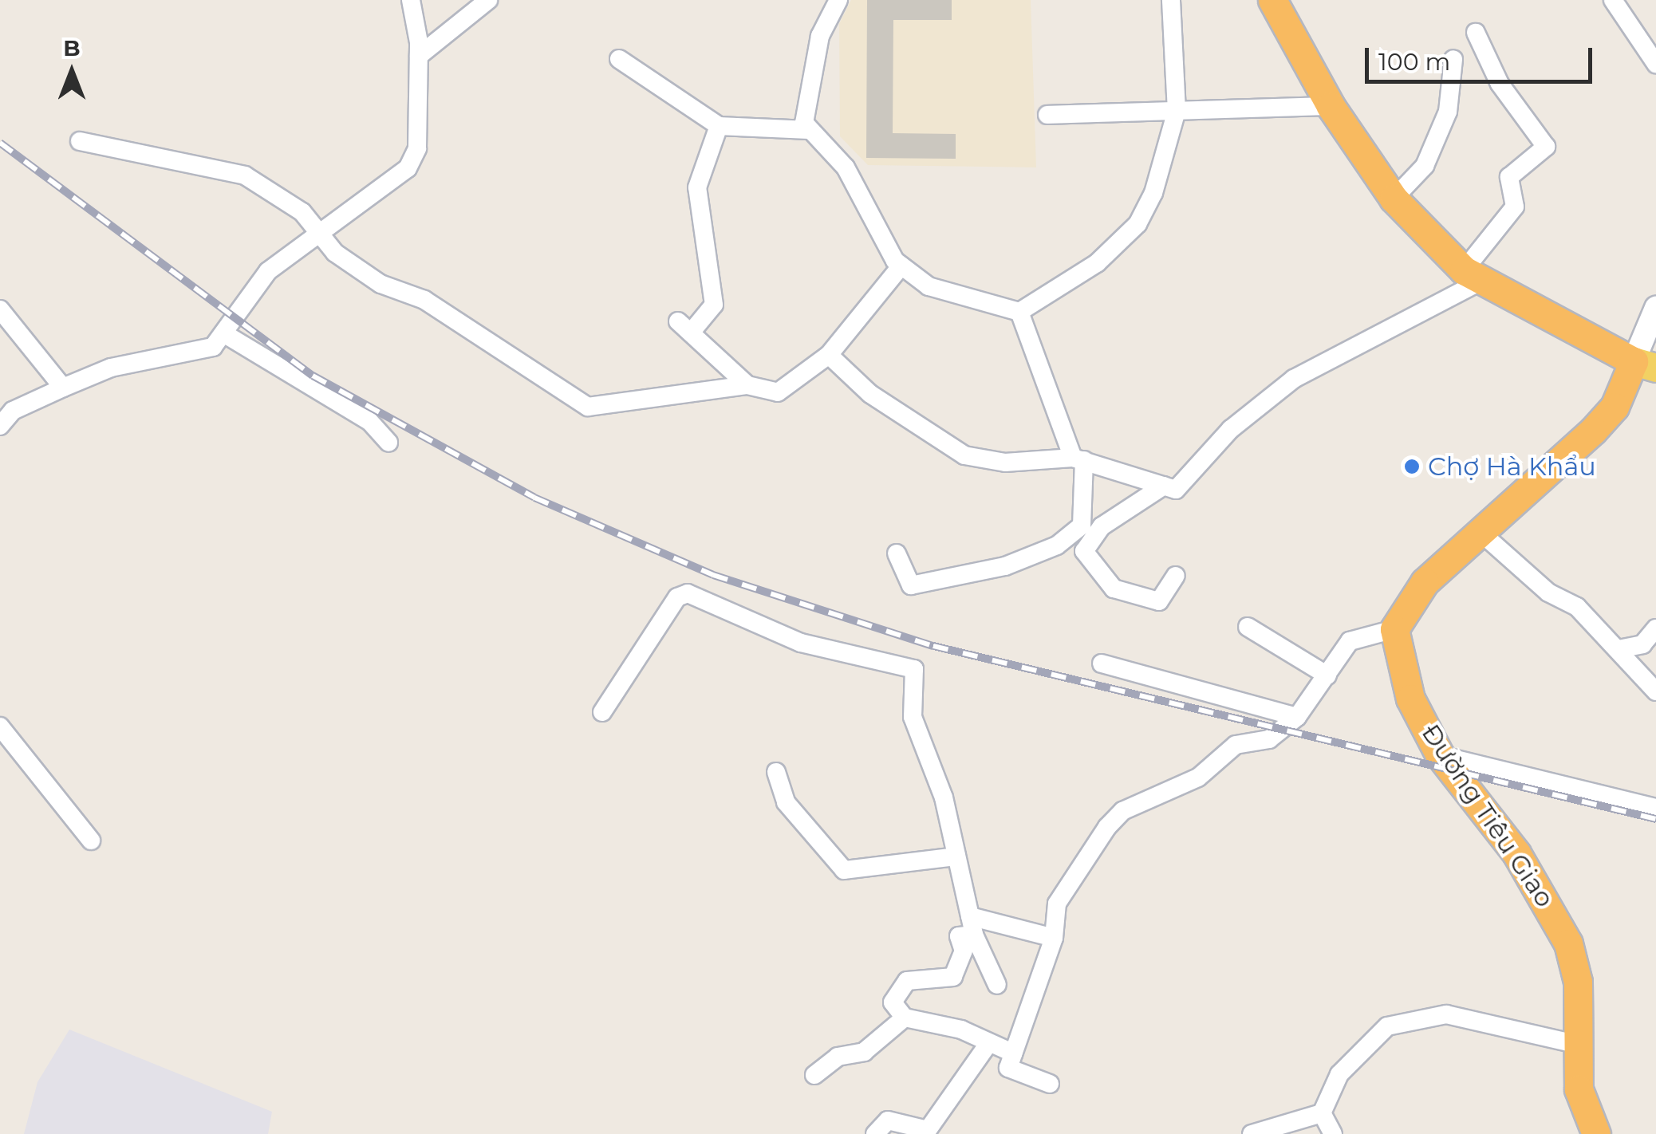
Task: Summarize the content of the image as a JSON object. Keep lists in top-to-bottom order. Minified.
{"streets":{"highway":["Đường Tiêu Giao"]},"places":["Chợ Hà Khẩu"],"scale_bar":"100 m","north":"top"}
